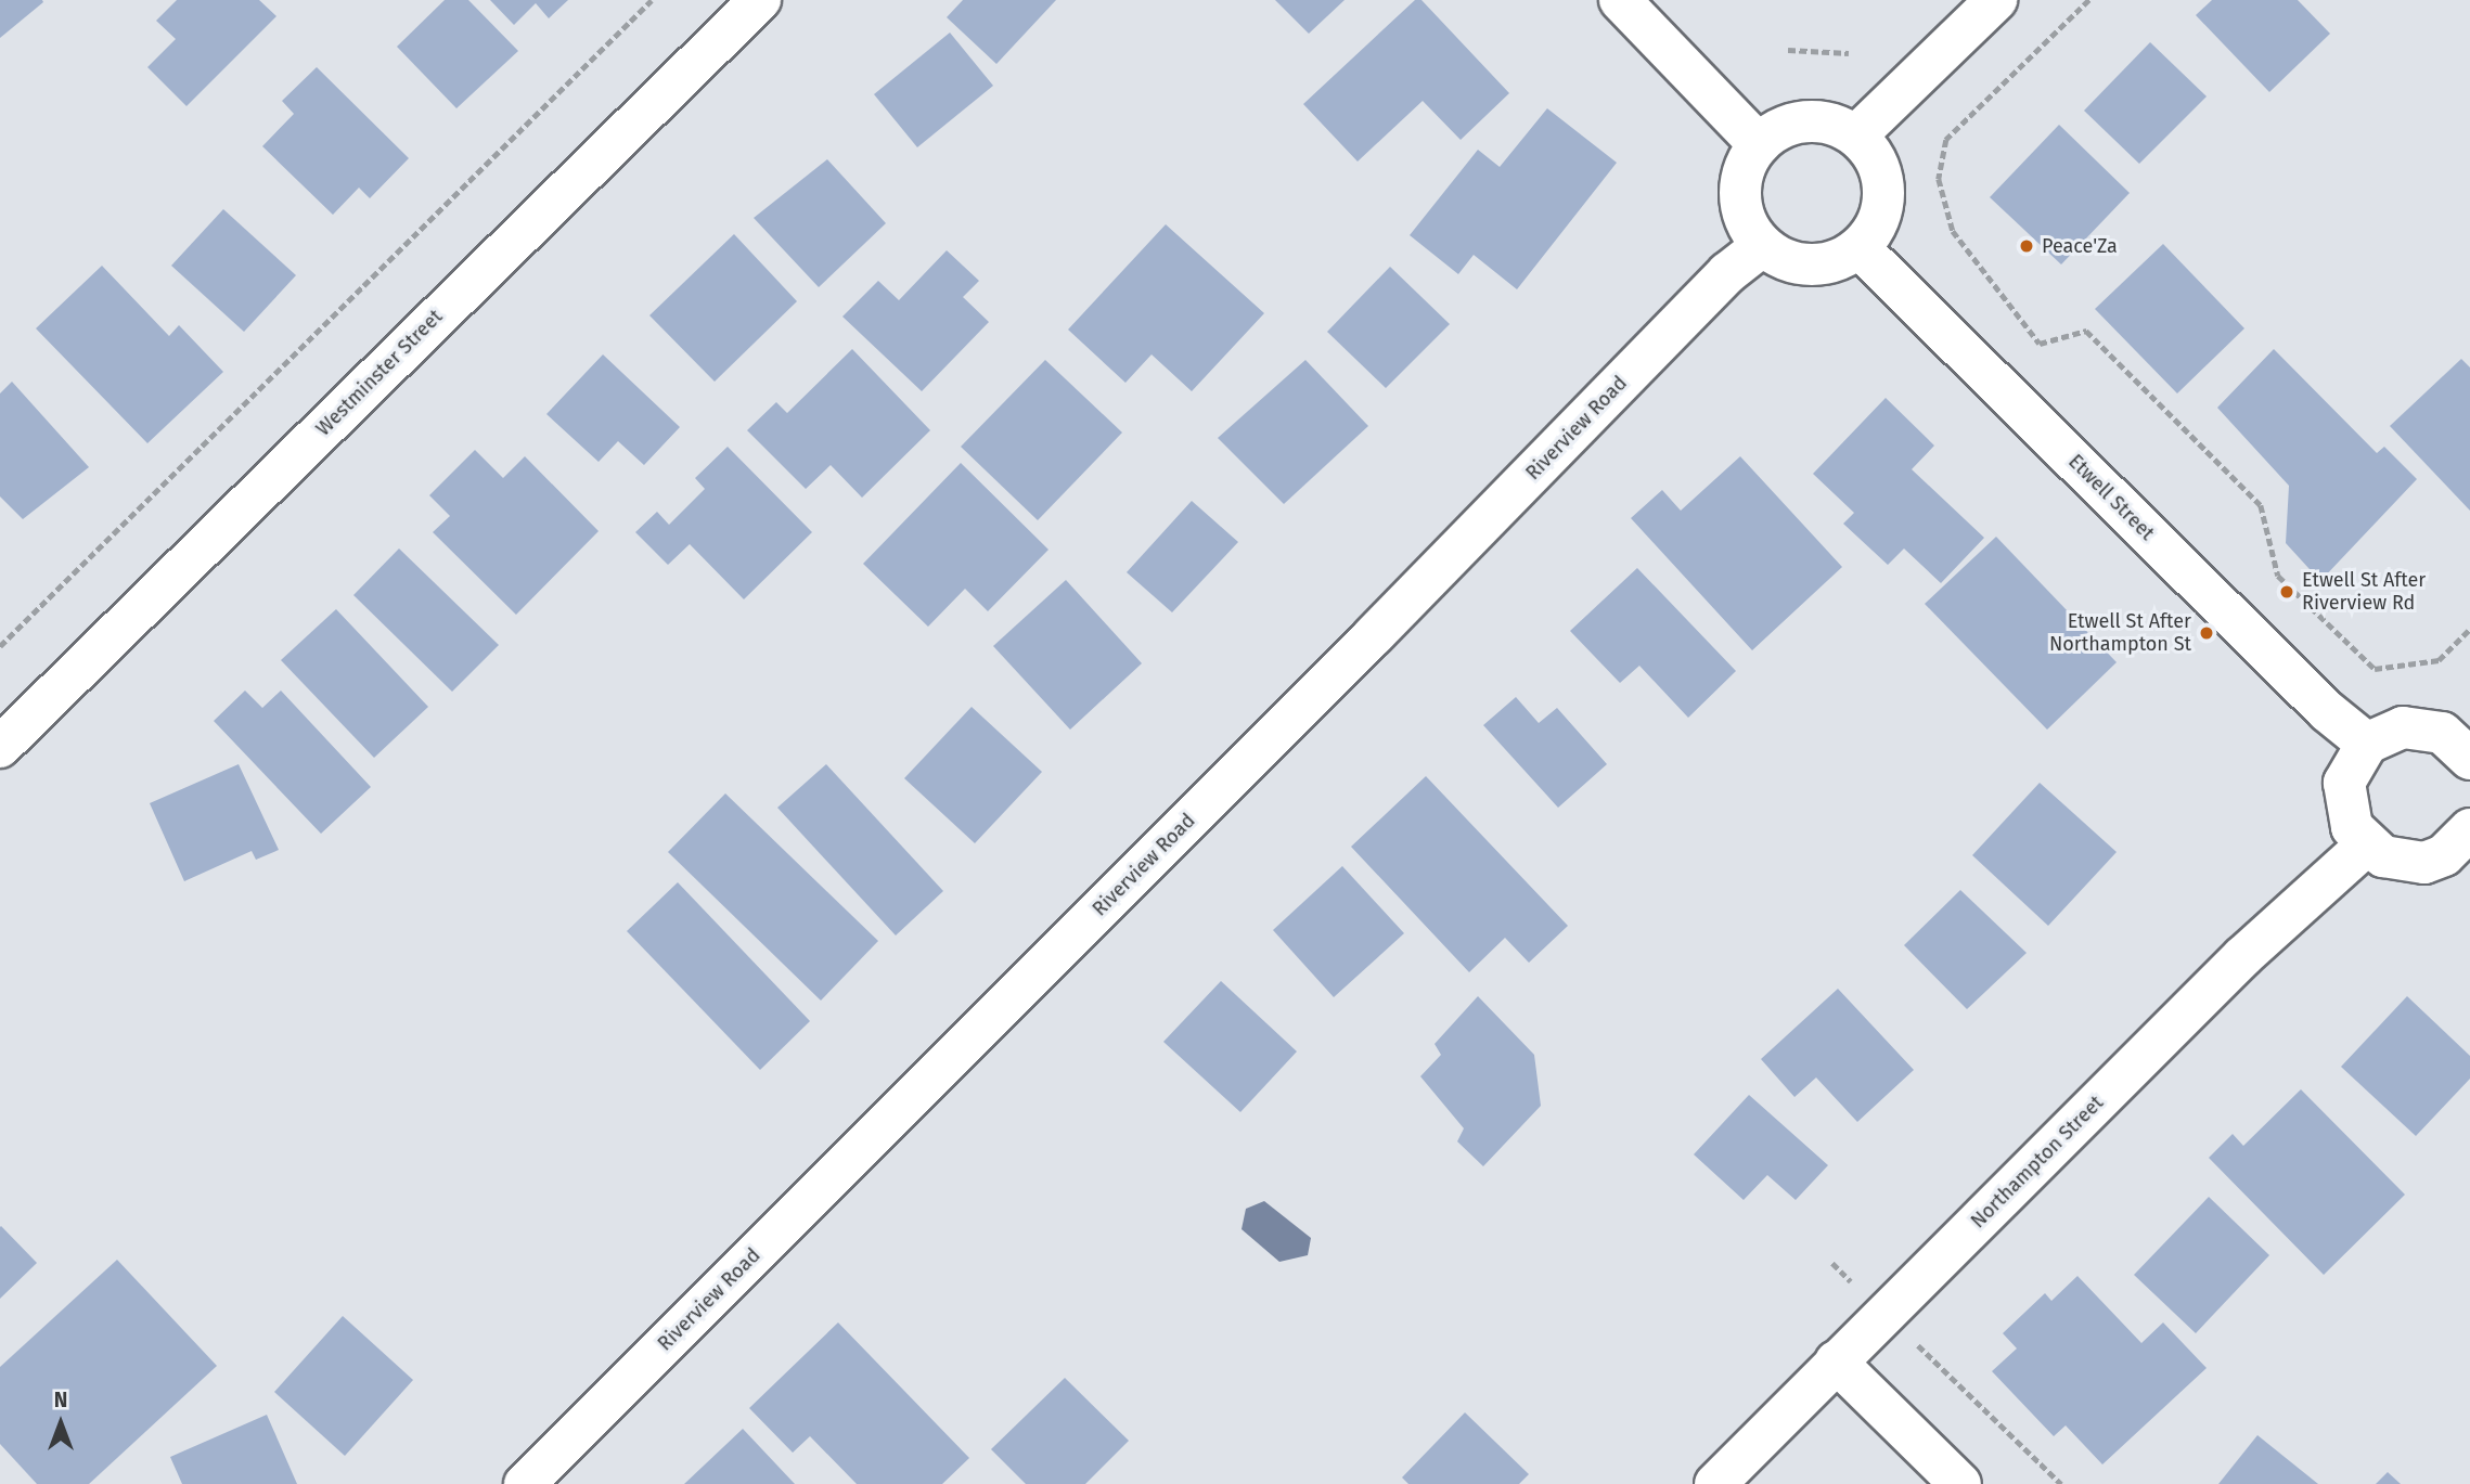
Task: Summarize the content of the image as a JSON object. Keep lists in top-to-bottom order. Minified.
{"streets":{"street":["Westminster Street","Riverview Road","Etwell Street","Northampton Street"]},"crossings":[["Riverview Road","Etwell Street"]],"places":["Peace'Za","Etwell St After Riverview Rd","Etwell St After Northampton St"],"north":"top"}
